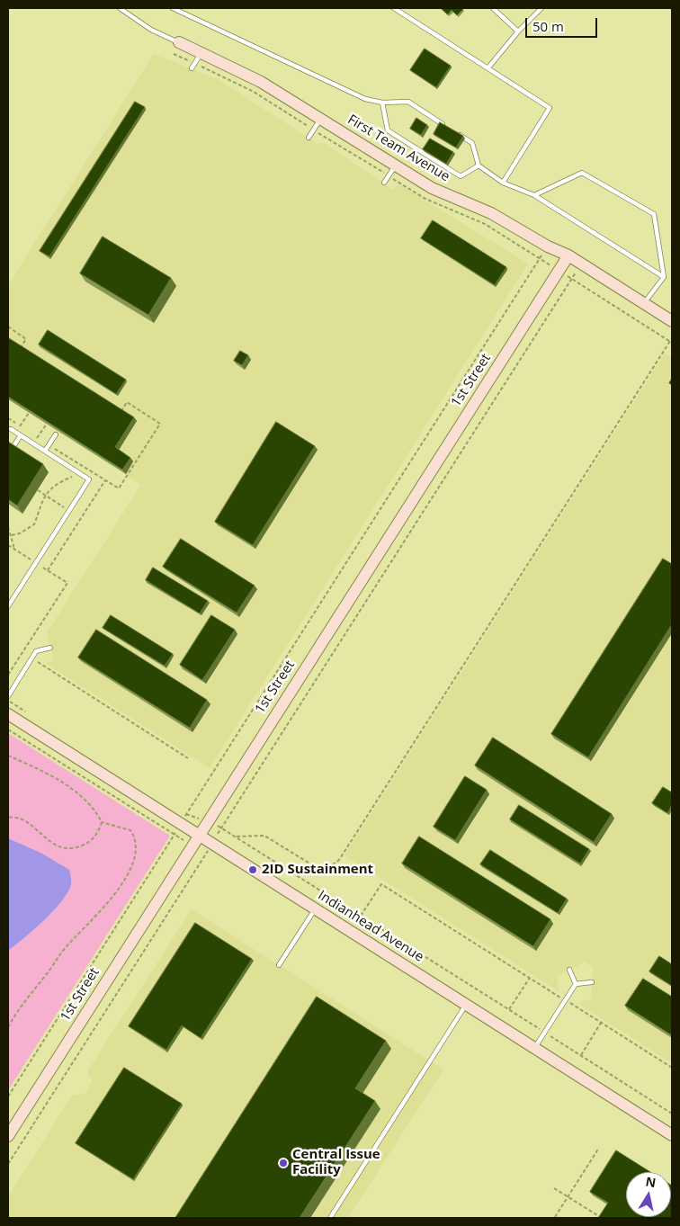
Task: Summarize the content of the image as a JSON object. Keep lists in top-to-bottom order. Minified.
{"streets":{"main road":["First Team Avenue","1st Street","Indianhead Avenue"]},"crossings":[["First Team Avenue","1st Street"],["1st Street","Indianhead Avenue"]],"places":["2ID Sustainment","Central Issue Facility"],"scale_bar":"50 m","north":"top"}
